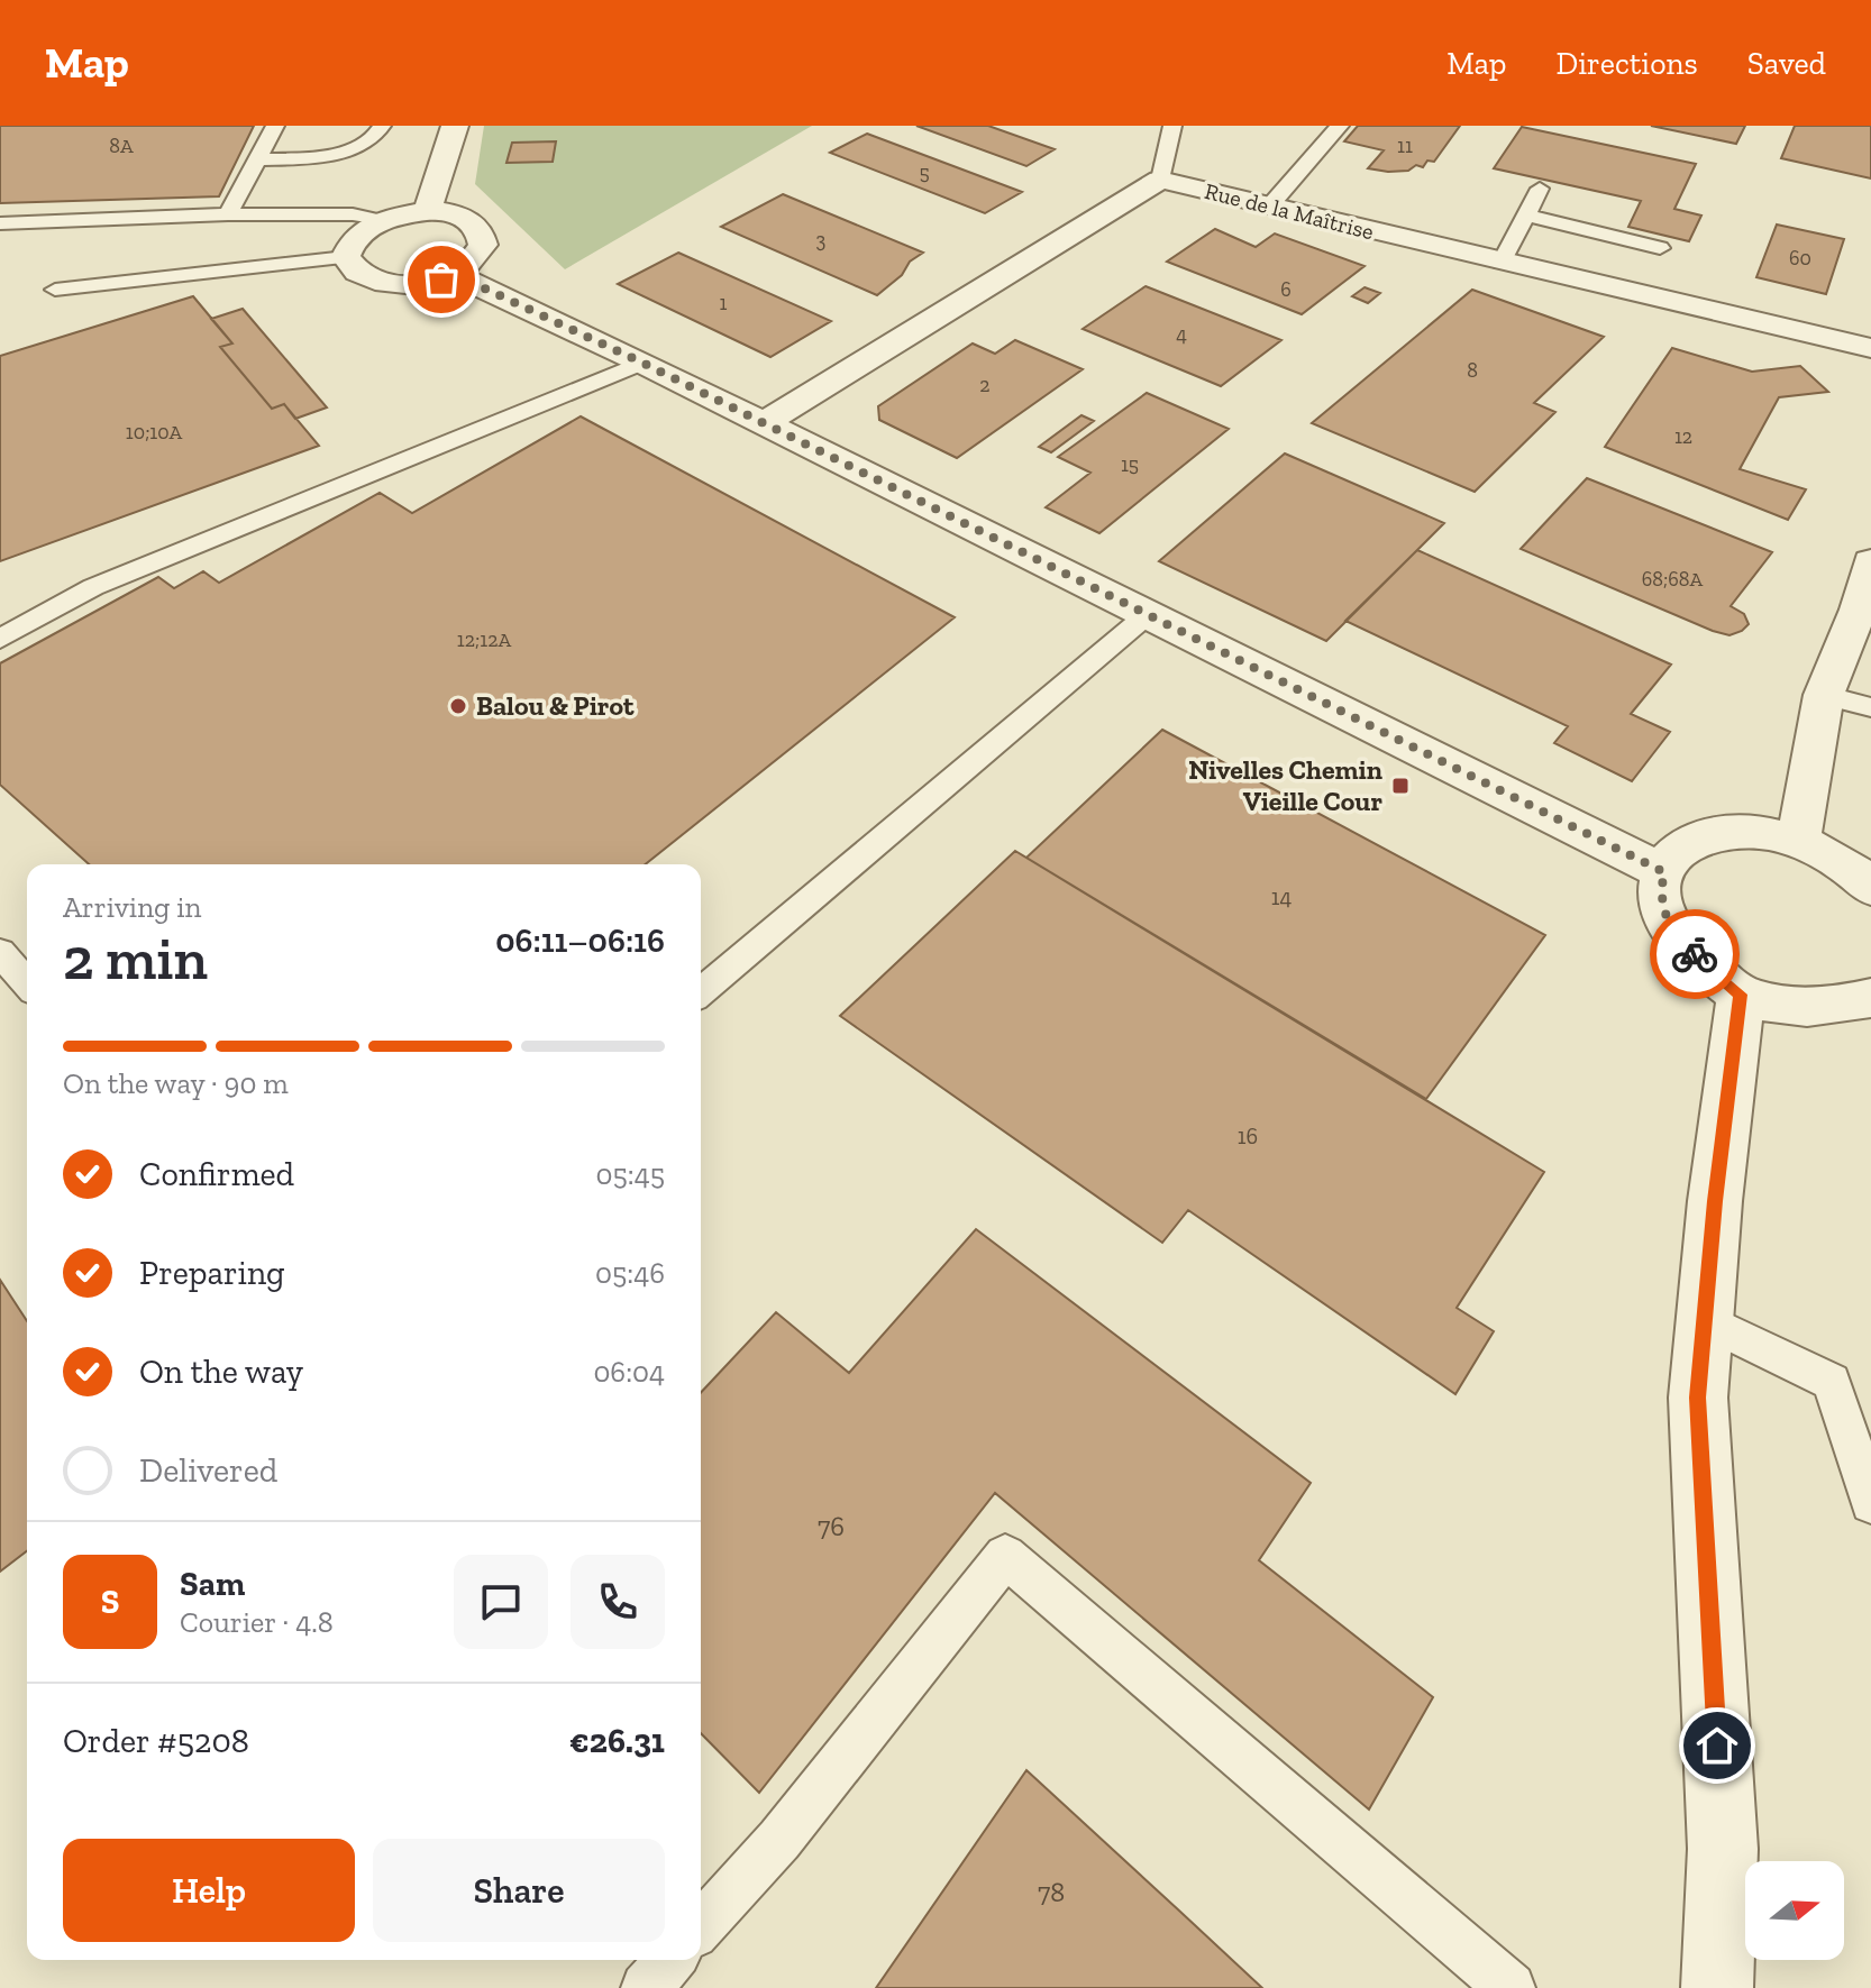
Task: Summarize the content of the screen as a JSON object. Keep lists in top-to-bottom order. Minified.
{"streets":{"street":["Rue de la Maîtrise"]},"places":{"other":["Balou & Pirot"],"transit":["Nivelles Chemin Vieille Cour"]},"house_numbers":["8A","11","5","3","60","6","1","4","8","2","10;10A","12","15","68;68A","12;12A","14","16","76","78"],"north":"right","page":{"header":"Map","nav":["Map","Directions","Saved"],"heading":["2 min","Arriving in","06:11–06:16"],"panel":["Sam","Courier · 4.8","Order #5208","€26.31"],"bar":"On the way · 90 m","list":[["Confirmed","05:45"],["Preparing","05:46"],["On the way","06:04"],"Delivered"],"round":"S","buttons":["Help","Share"]}}
